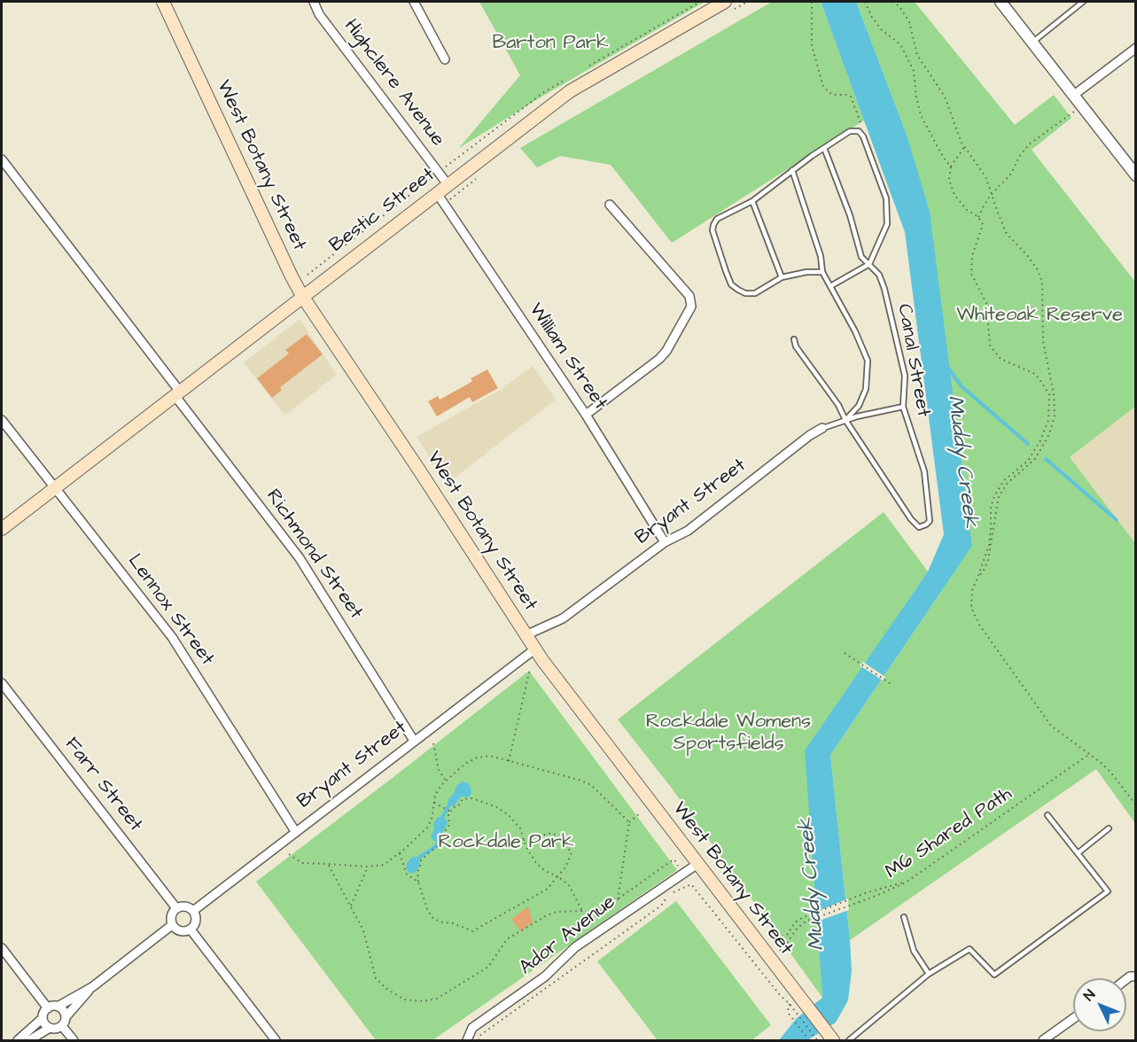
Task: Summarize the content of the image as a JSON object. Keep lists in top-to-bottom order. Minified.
{"streets":{"main road":["West Botany Street","Bestic Street"],"street":["Highclere Avenue","William Street","Bryant Street","Richmond Street","Lennox Street","Farr Street","Ador Avenue"],"lane":["Canal Street"],"path":["M6 Shared Path"]},"crossings":[["Highclere Avenue","Bestic Street"],["West Botany Street","Bestic Street"],["West Botany Street","Bryant Street"],["West Botany Street","M6 Shared Path"],["West Botany Street","Ador Avenue"],["Bestic Street","William Street"],["Bestic Street","Richmond Street"],["Bestic Street","Lennox Street"],["William Street","Bryant Street"],["Bryant Street","Richmond Street"],["Bryant Street","Lennox Street"],["Bryant Street","Farr Street"]],"water":["Muddy Creek"],"parks":["Barton Park","Whiteoak Reserve","Rockdale Womens Sportsfields","Rockdale Park"],"north":"top left"}
